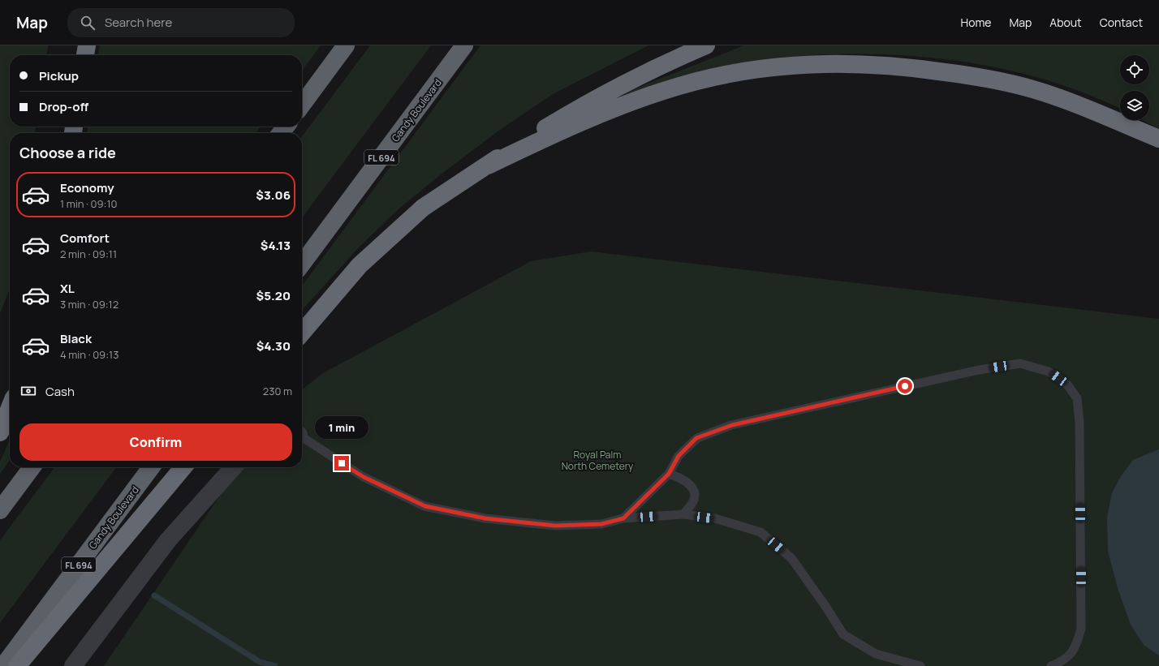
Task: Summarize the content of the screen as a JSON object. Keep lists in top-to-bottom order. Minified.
{"streets":{"highway":["Gandy Boulevard","FL 694"]},"parks":["Royal Palm North Cemetery"],"page":{"header":"Map","search":"Search here","nav":["Home","Map","About","Contact"],"banner":["Pickup","Drop-off"],"heading":"Choose a ride","list":[{"name":"Economy","note":"1 min · 09:10","value":"$3.06"},{"name":"Comfort","note":"2 min · 09:11","value":"$4.13"},{"name":"XL","note":"3 min · 09:12","value":"$5.20"},{"name":"Black","note":"4 min · 09:13","value":"$4.30"}],"pay":["Cash","230 m"],"bubble":"1 min","buttons":"Confirm"}}
